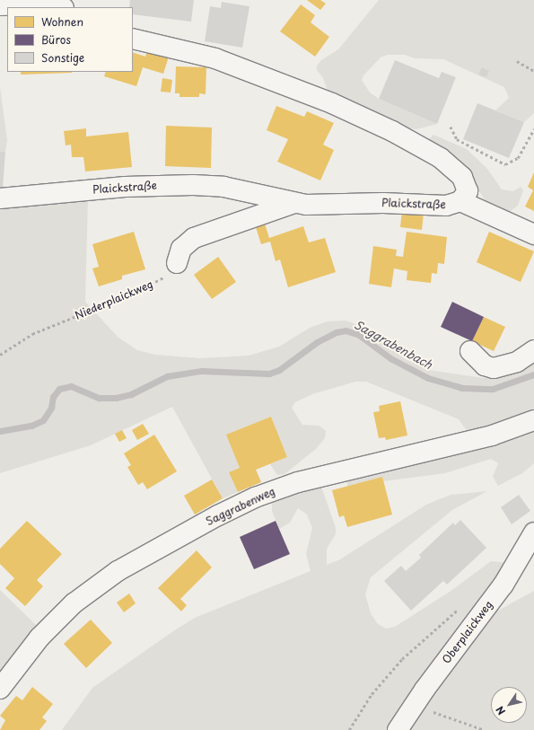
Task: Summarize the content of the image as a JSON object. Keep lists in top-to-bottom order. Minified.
{"streets":{"street":["Plaickstraße","Saggrabenweg","Oberplaickweg"],"path":["Niederplaickweg"]},"water":["Saggrabenbach"],"legend":["Wohnen","Büros","Sonstige"],"north":"bottom left"}
